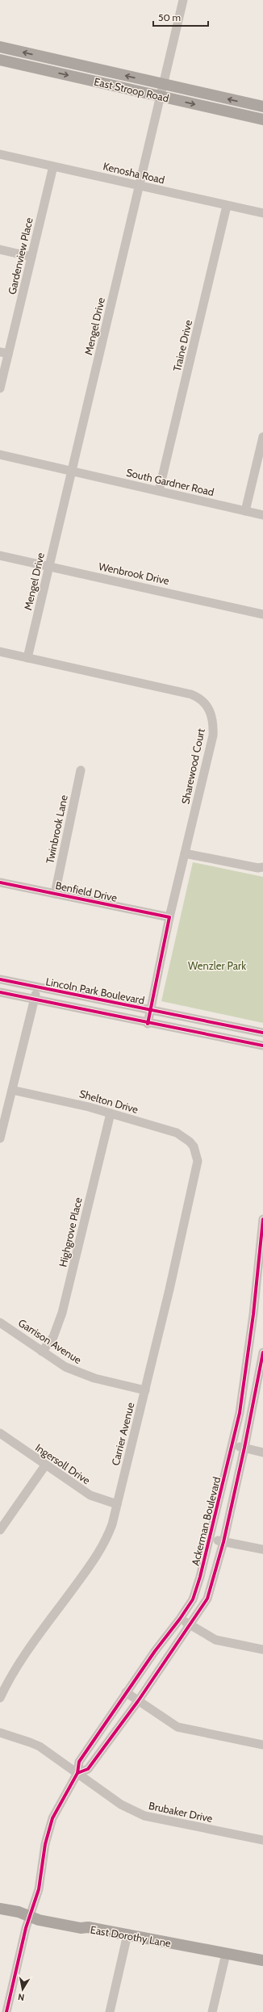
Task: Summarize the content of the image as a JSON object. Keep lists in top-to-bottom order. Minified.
{"streets":{"main road":["East Stroop Road","East Dorothy Lane"],"street":["Kenosha Road","Gardenview Place","Mengel Drive","Traine Drive","South Gardner Road","Wenbrook Drive","Sharewood Court","Twinbrook Lane","Benfield Drive","Lincoln Park Boulevard","Shelton Drive","Highgrove Place","Garrison Avenue","Carrier Avenue","Ingersoll Drive","Ackerman Boulevard","Brubaker Drive"]},"crossings":[["East Stroop Road","Mengel Drive"],["Kenosha Road","Gardenview Place"],["Kenosha Road","Mengel Drive"],["Kenosha Road","Traine Drive"],["Mengel Drive","South Gardner Road"],["Mengel Drive","Wenbrook Drive"],["Mengel Drive","Sharewood Court"],["Traine Drive","South Gardner Road"],["Sharewood Court","Benfield Drive"],["Sharewood Court","Lincoln Park Boulevard"],["Twinbrook Lane","Benfield Drive"],["Shelton Drive","Highgrove Place"],["Shelton Drive","Carrier Avenue"],["Highgrove Place","Garrison Avenue"],["Garrison Avenue","Carrier Avenue"],["Carrier Avenue","Ingersoll Drive"],["Ackerman Boulevard","Brubaker Drive"],["Ackerman Boulevard","East Dorothy Lane"]],"parks":["Wenzler Park"],"scale_bar":"50 m","north":"bottom"}
